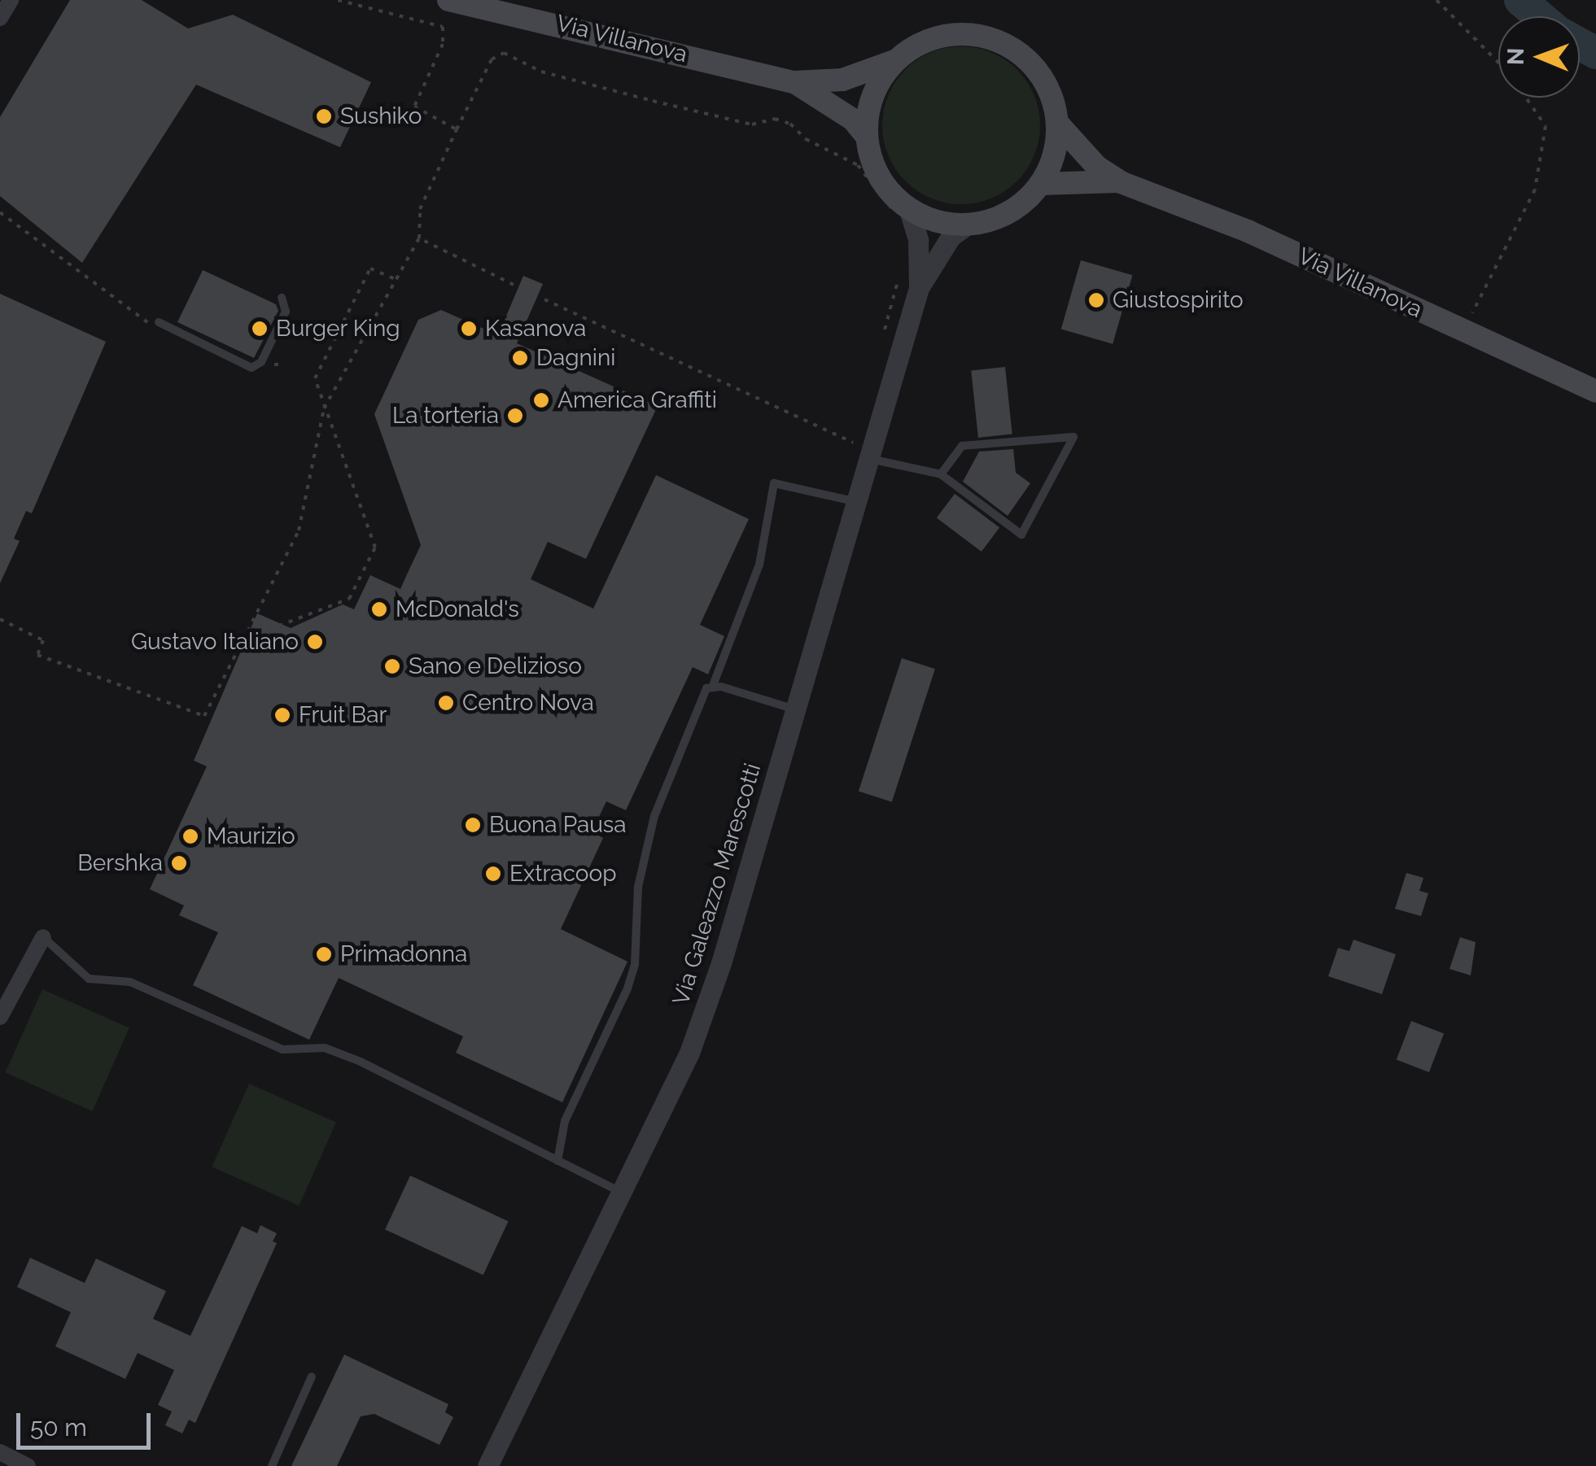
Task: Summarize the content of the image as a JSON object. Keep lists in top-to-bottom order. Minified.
{"streets":{"main road":["Via Villanova"],"street":["Via Galeazzo Marescotti"]},"crossings":[["Via Villanova","Via Galeazzo Marescotti"]],"places":["Sushiko","Giustospirito","Burger King","Kasanova","Dagnini","America Graffiti","La torteria","McDonald's","Gustavo Italiano","Sano e Delizioso","Centro Nova","Fruit Bar","Buona Pausa","Maurizio","Bershka","Extracoop","Primadonna"],"scale_bar":"50 m","north":"left"}
